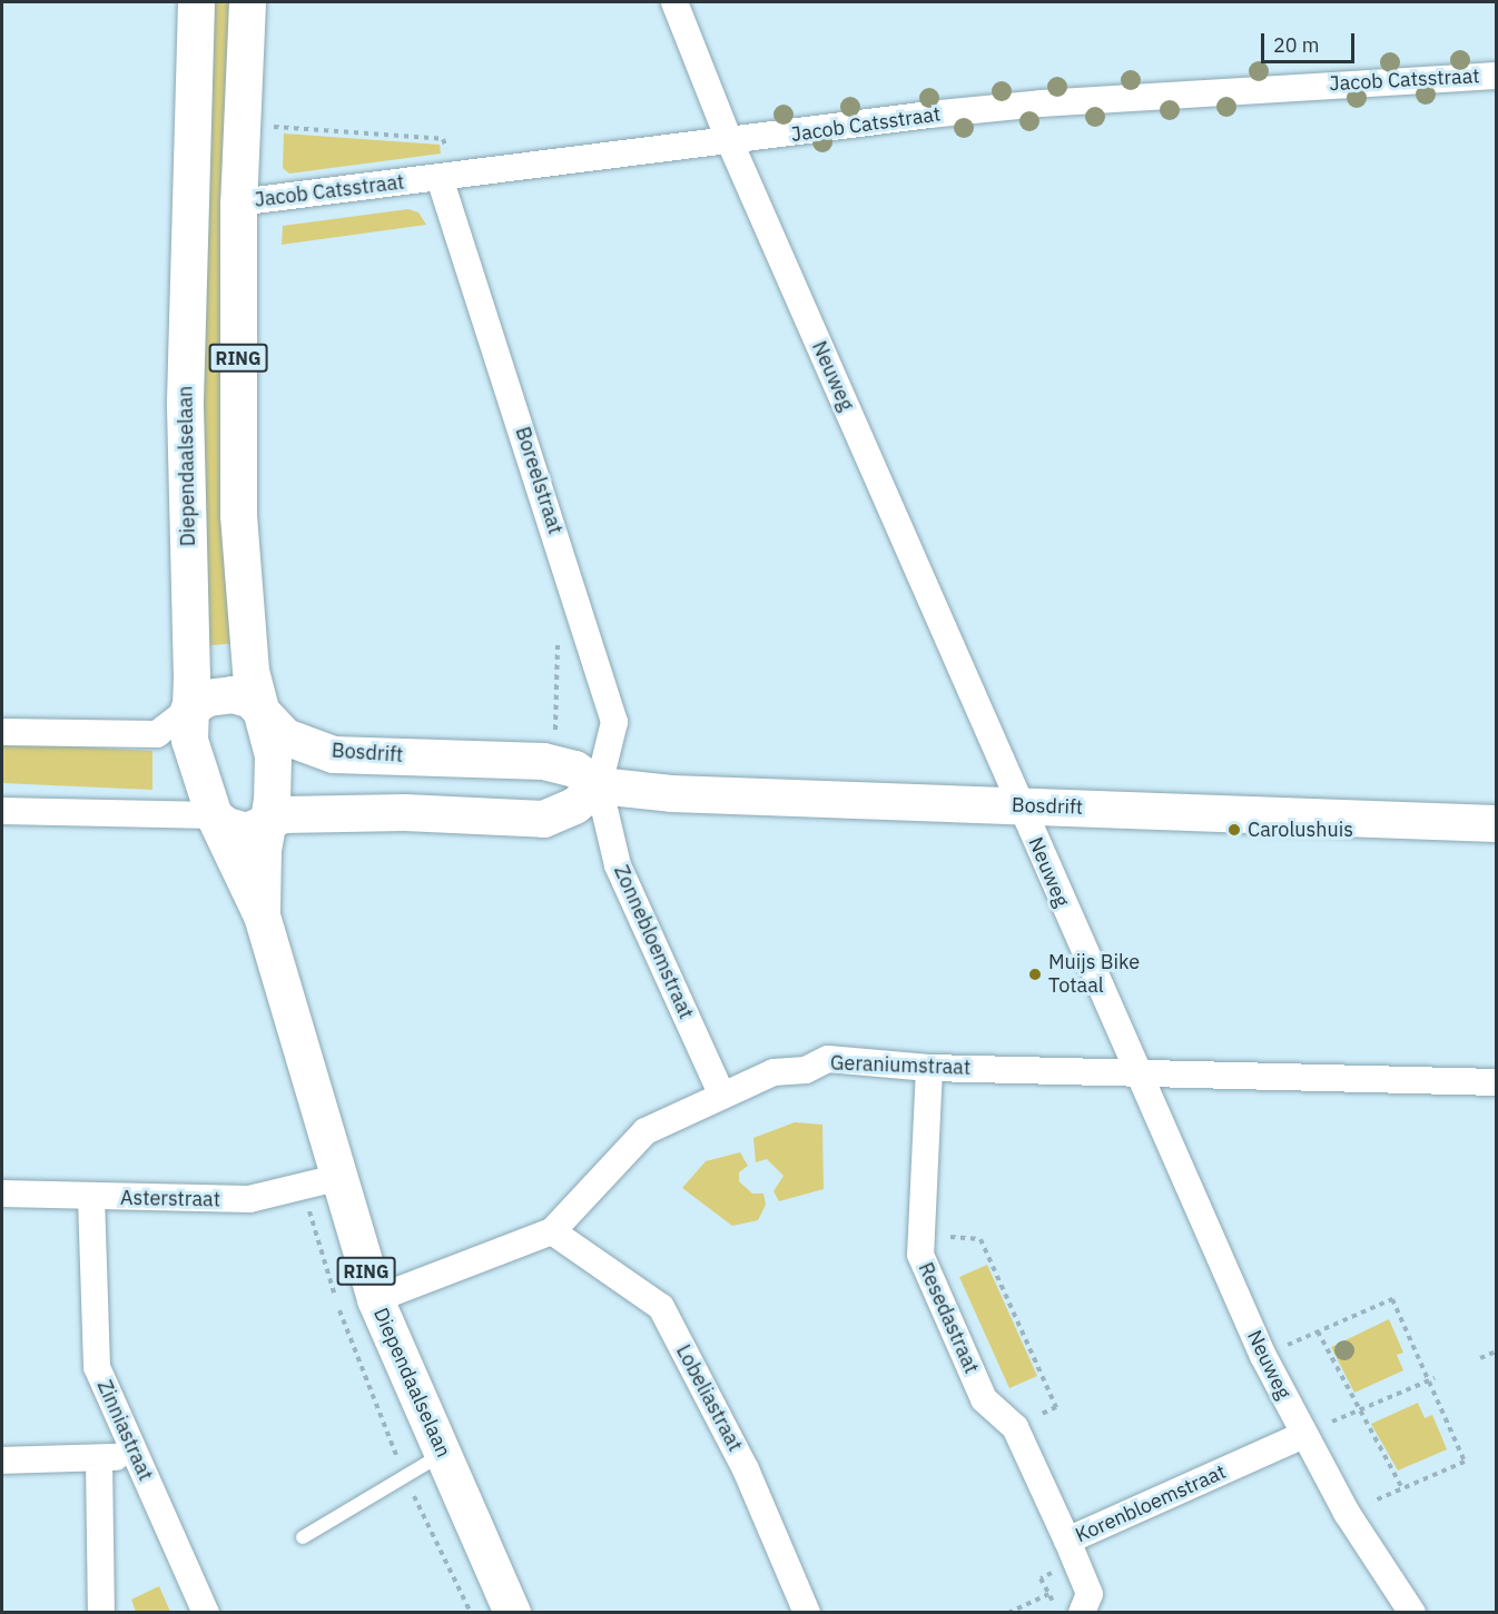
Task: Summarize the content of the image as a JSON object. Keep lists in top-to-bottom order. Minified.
{"streets":{"main road":["RING","Diependaalselaan","Bosdrift"],"street":["Jacob Catsstraat","Neuweg","Boreelstraat","Zonnebloemstraat","Geraniumstraat","Asterstraat","Resedastraat","Lobeliastraat","Zinniastraat","Korenbloemstraat"]},"crossings":[["Jacob Catsstraat","Neuweg"],["Jacob Catsstraat","Diependaalselaan"],["Jacob Catsstraat","Boreelstraat"],["Neuweg","Bosdrift"],["Neuweg","Geraniumstraat"],["Neuweg","Korenbloemstraat"],["Diependaalselaan","Bosdrift"],["Diependaalselaan","Geraniumstraat"],["Diependaalselaan","Asterstraat"],["Boreelstraat","Bosdrift"],["Boreelstraat","Zonnebloemstraat"],["Bosdrift","Zonnebloemstraat"],["Zonnebloemstraat","Geraniumstraat"],["Geraniumstraat","Resedastraat"],["Geraniumstraat","Lobeliastraat"],["Asterstraat","Zinniastraat"],["Resedastraat","Korenbloemstraat"]],"places":["Carolushuis","Muijs Bike Totaal"],"scale_bar":"20 m"}
